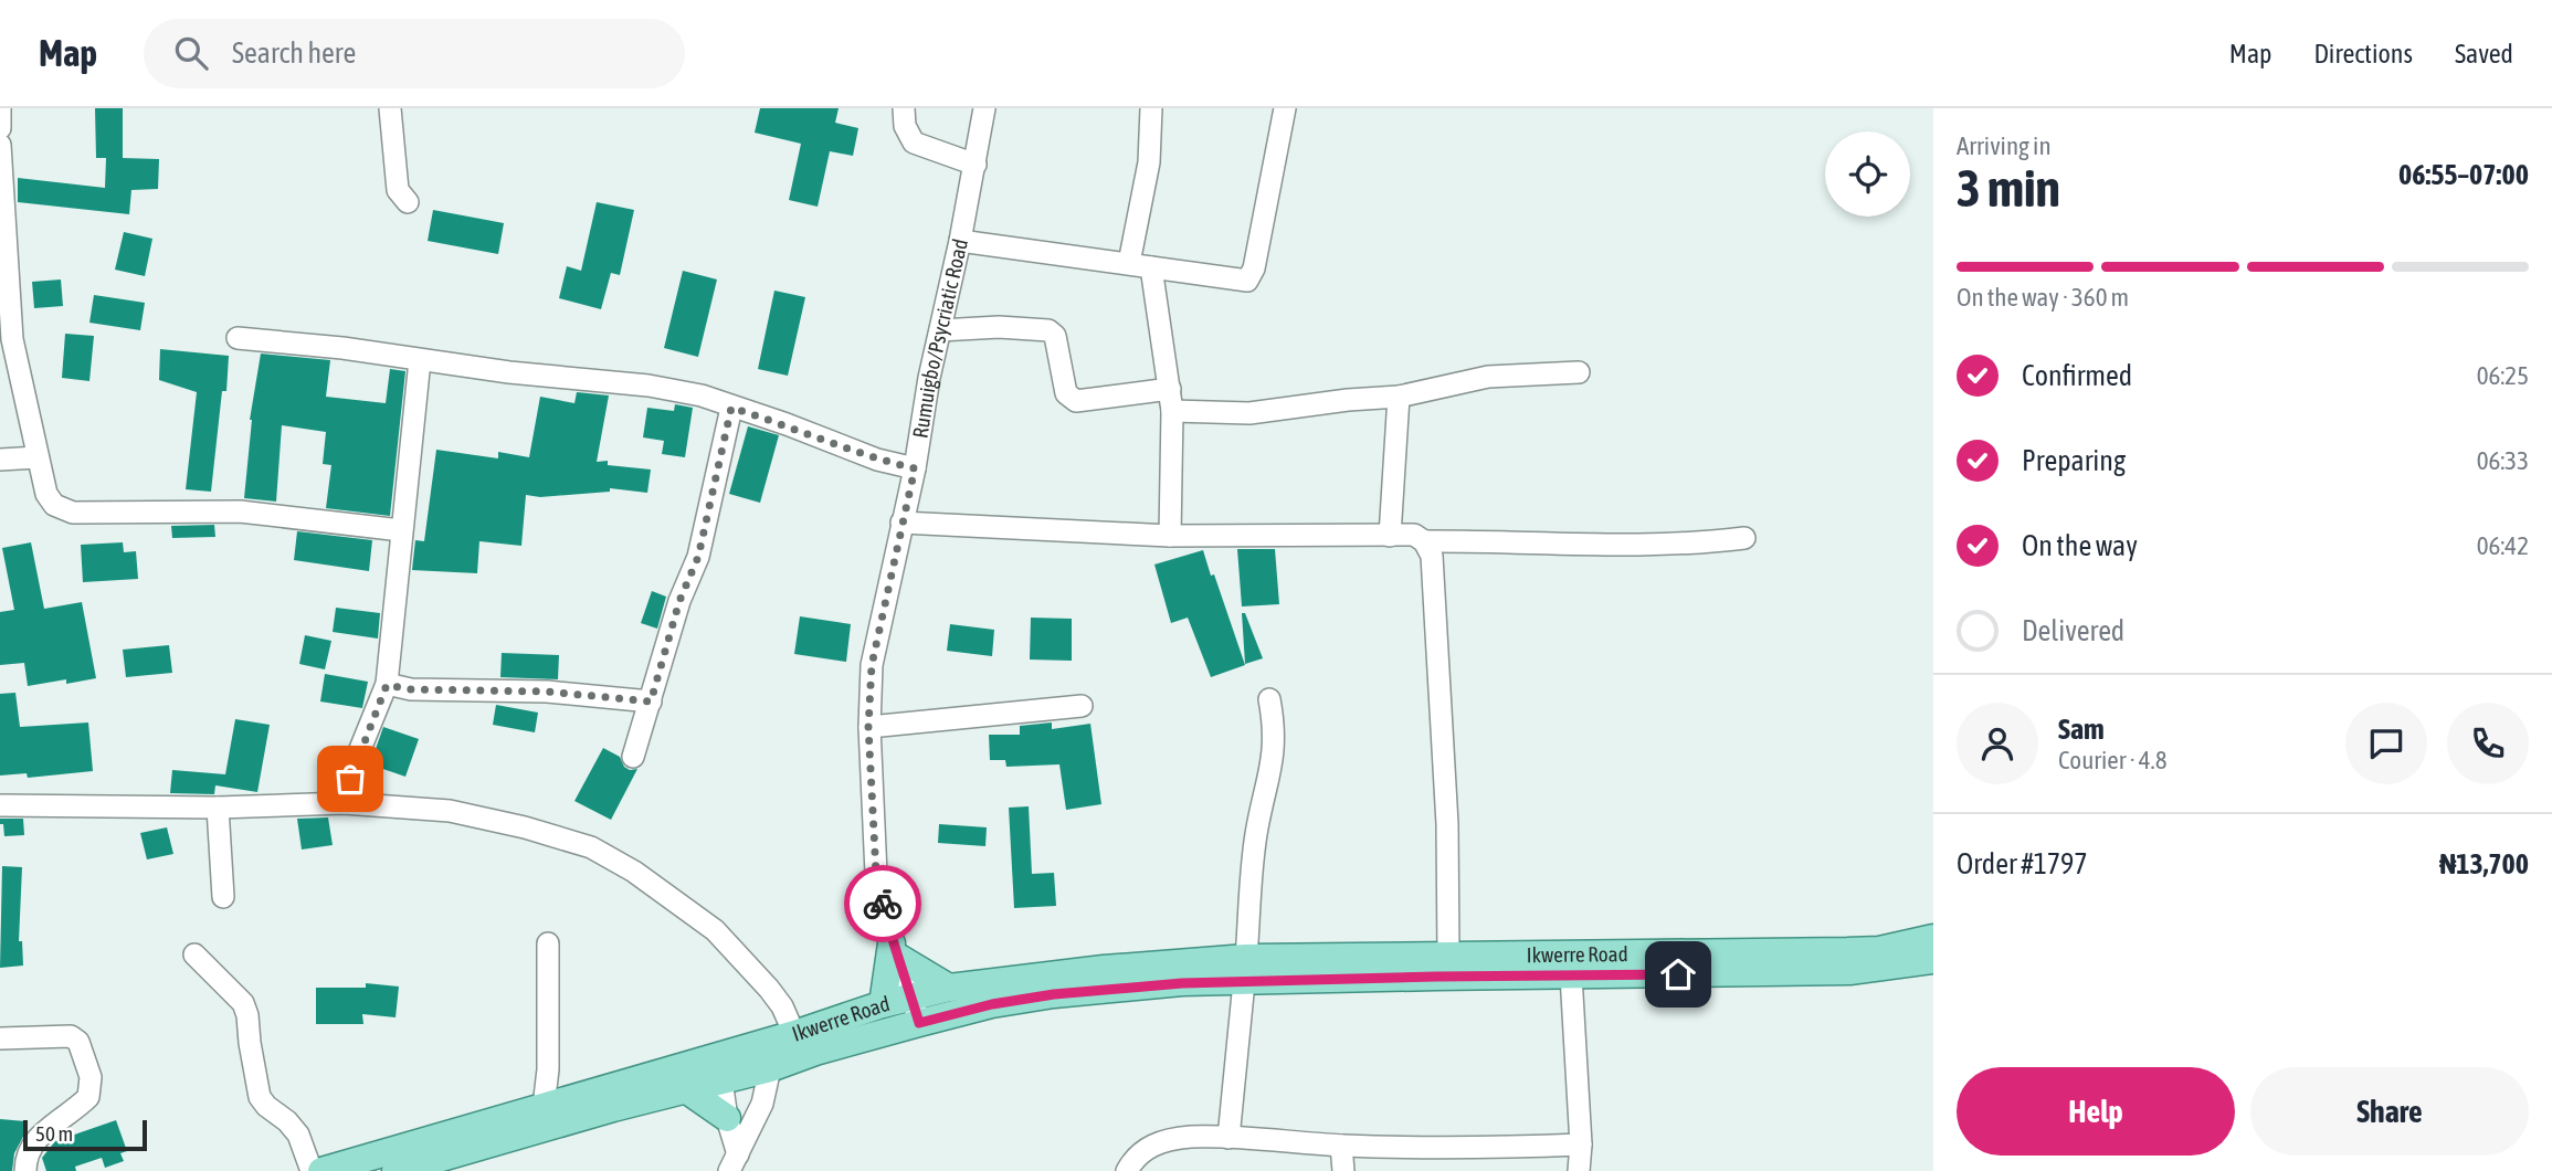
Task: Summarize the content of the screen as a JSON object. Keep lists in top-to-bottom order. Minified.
{"streets":{"main road":["Ikwerre Road"],"street":["Rumuigbo/Psycriatic Road"]},"crossings":[["Rumuigbo/Psycriatic Road","Ikwerre Road"]],"scale_bar":"50 m","page":{"header":"Map","search":"Search here","nav":["Map","Directions","Saved"],"heading":["3 min","Arriving in","06:55–07:00"],"panel":["Sam","Courier · 4.8","Order #1797","₦13,700"],"bar":"On the way · 360 m","list":[["Confirmed","06:25"],["Preparing","06:33"],["On the way","06:42"],"Delivered"],"buttons":["Help","Share"],"scale":"50 m"}}
